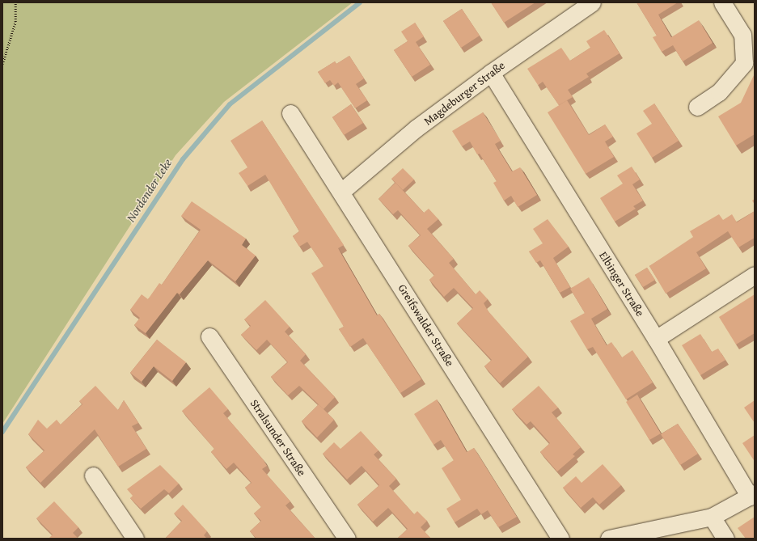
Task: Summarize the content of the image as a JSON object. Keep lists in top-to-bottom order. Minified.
{"streets":{"street":["Magdeburger Straße","Elbinger Straße","Greifswalder Straße","Stralsunder Straße"]},"crossings":[["Magdeburger Straße","Elbinger Straße"],["Magdeburger Straße","Greifswalder Straße"]],"water":["Nordender Leke"]}
